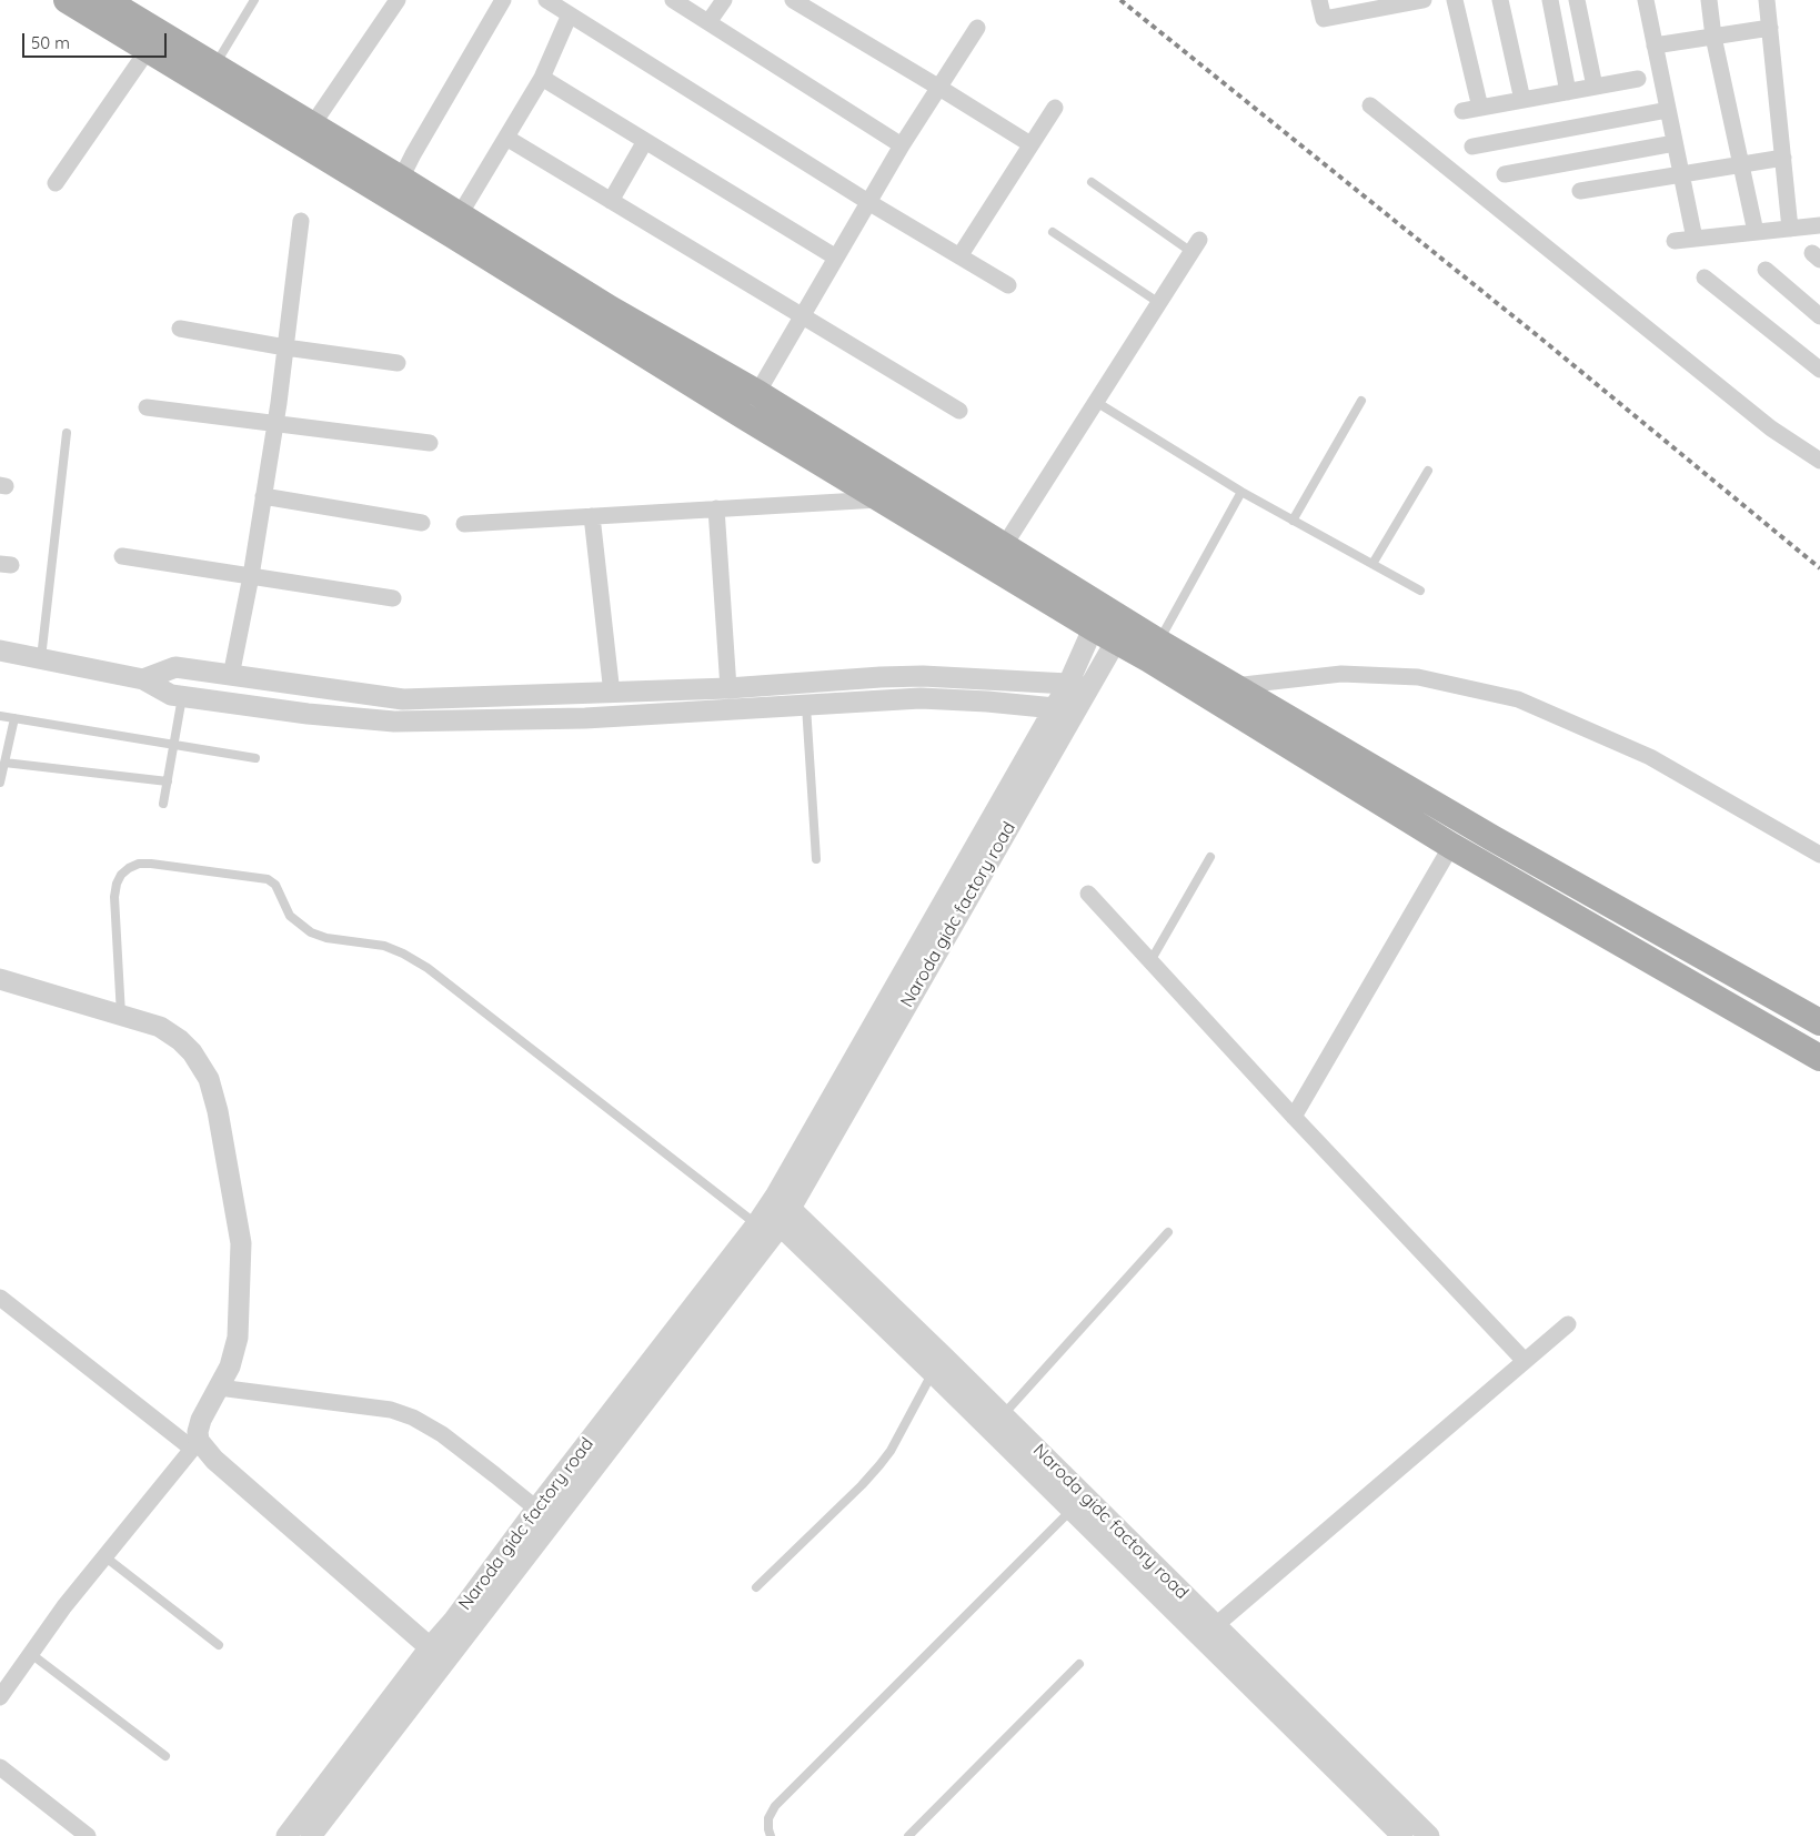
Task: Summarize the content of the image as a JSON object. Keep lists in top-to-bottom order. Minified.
{"streets":{"street":["Naroda gidc factory road"]},"scale_bar":"50 m"}
